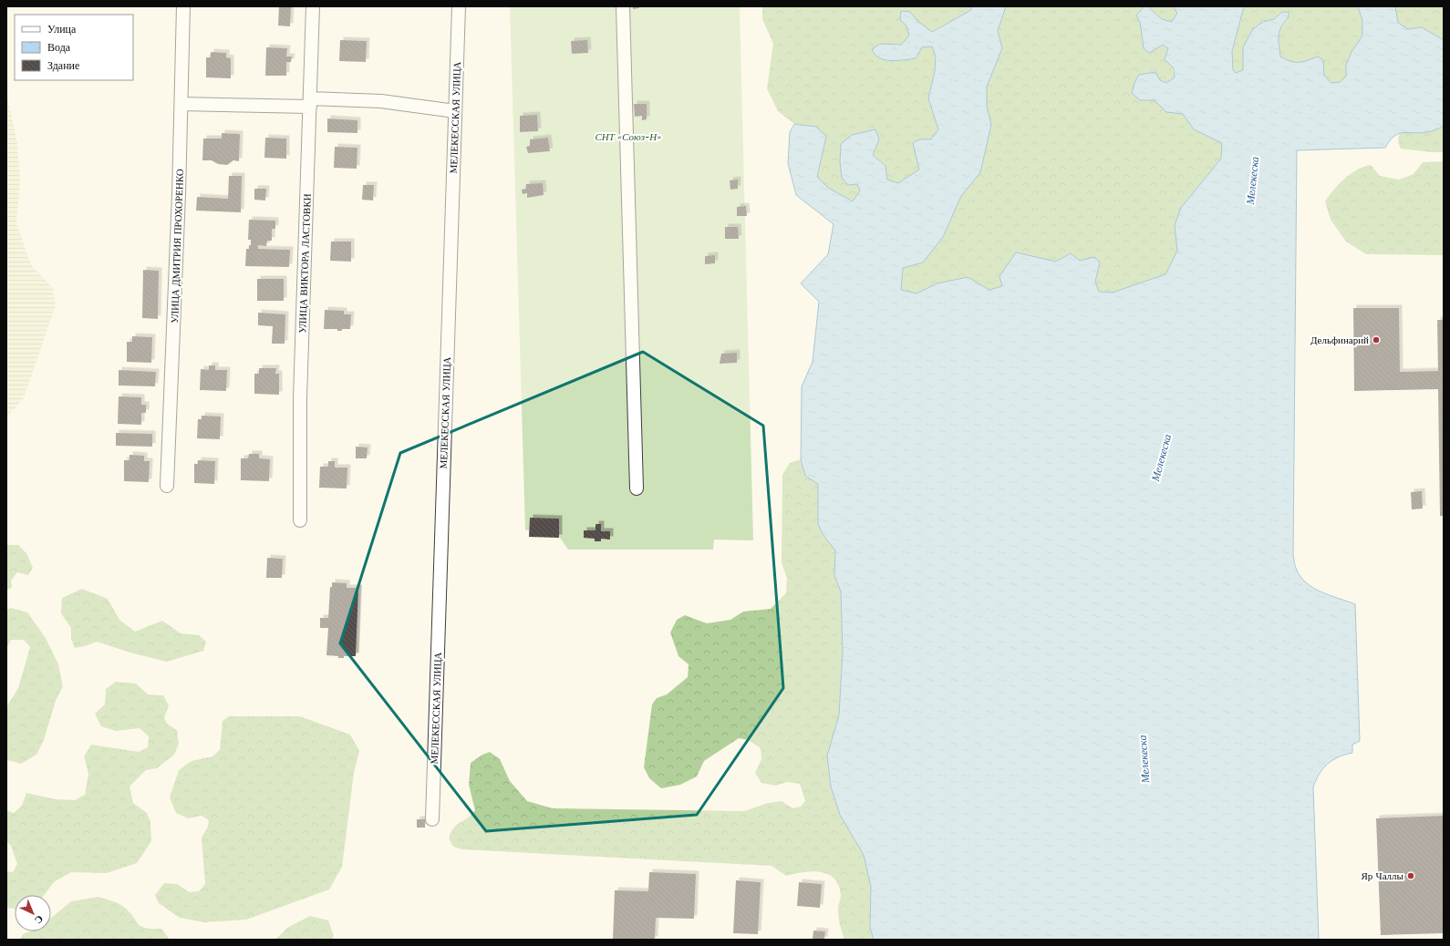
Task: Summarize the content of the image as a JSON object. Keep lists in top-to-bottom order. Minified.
{"streets":{"street":["МЕЛЕКЕССКАЯ УЛИЦА","УЛИЦА ДМИТРИЯ ПРОХОРЕНКО","УЛИЦА ВИКТОРА ЛАСТОВКИ"]},"water":["Мелекеска"],"parks":["СНТ «Союз-Н»"],"places":["Дельфинарий","Яр Чаллы"],"legend":["Улица","Вода","Здание"],"north":"bottom right"}
